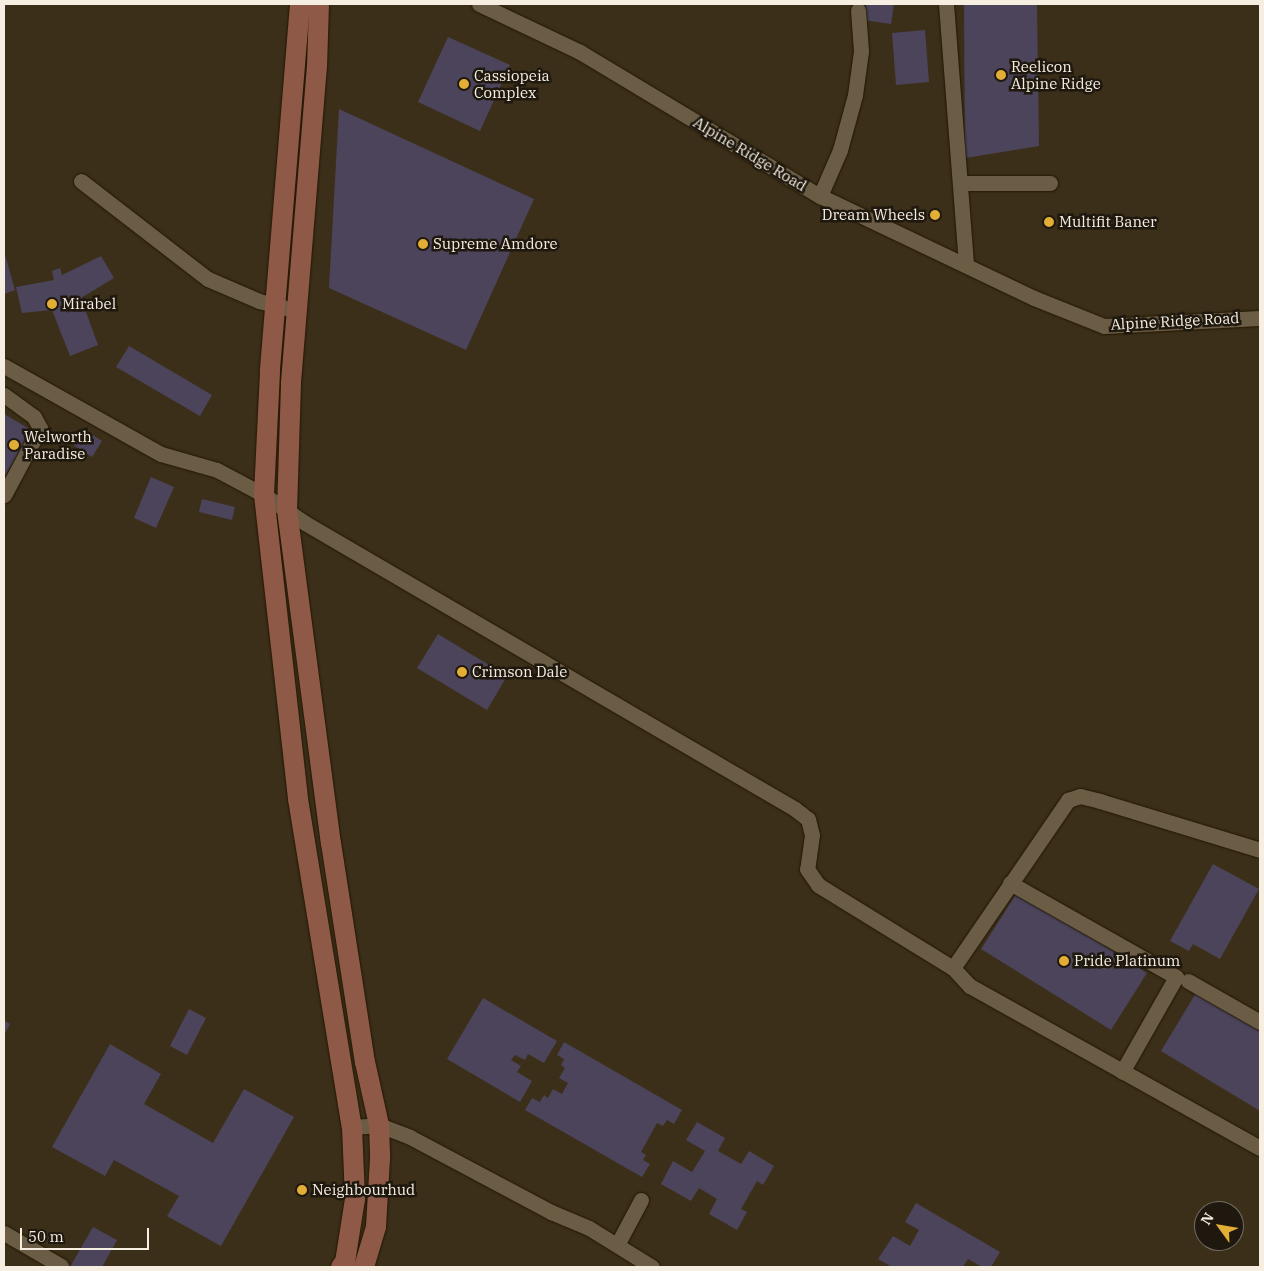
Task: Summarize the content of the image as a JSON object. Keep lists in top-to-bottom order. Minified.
{"streets":{"street":["Alpine Ridge Road"]},"places":["Reelicon Alpine Ridge","Cassiopeia Complex","Dream Wheels","Multifit Baner","Supreme Amdore","Mirabel","Welworth Paradise","Crimson Dale","Pride Platinum","Neighbourhud"],"scale_bar":"50 m","north":"top left"}
